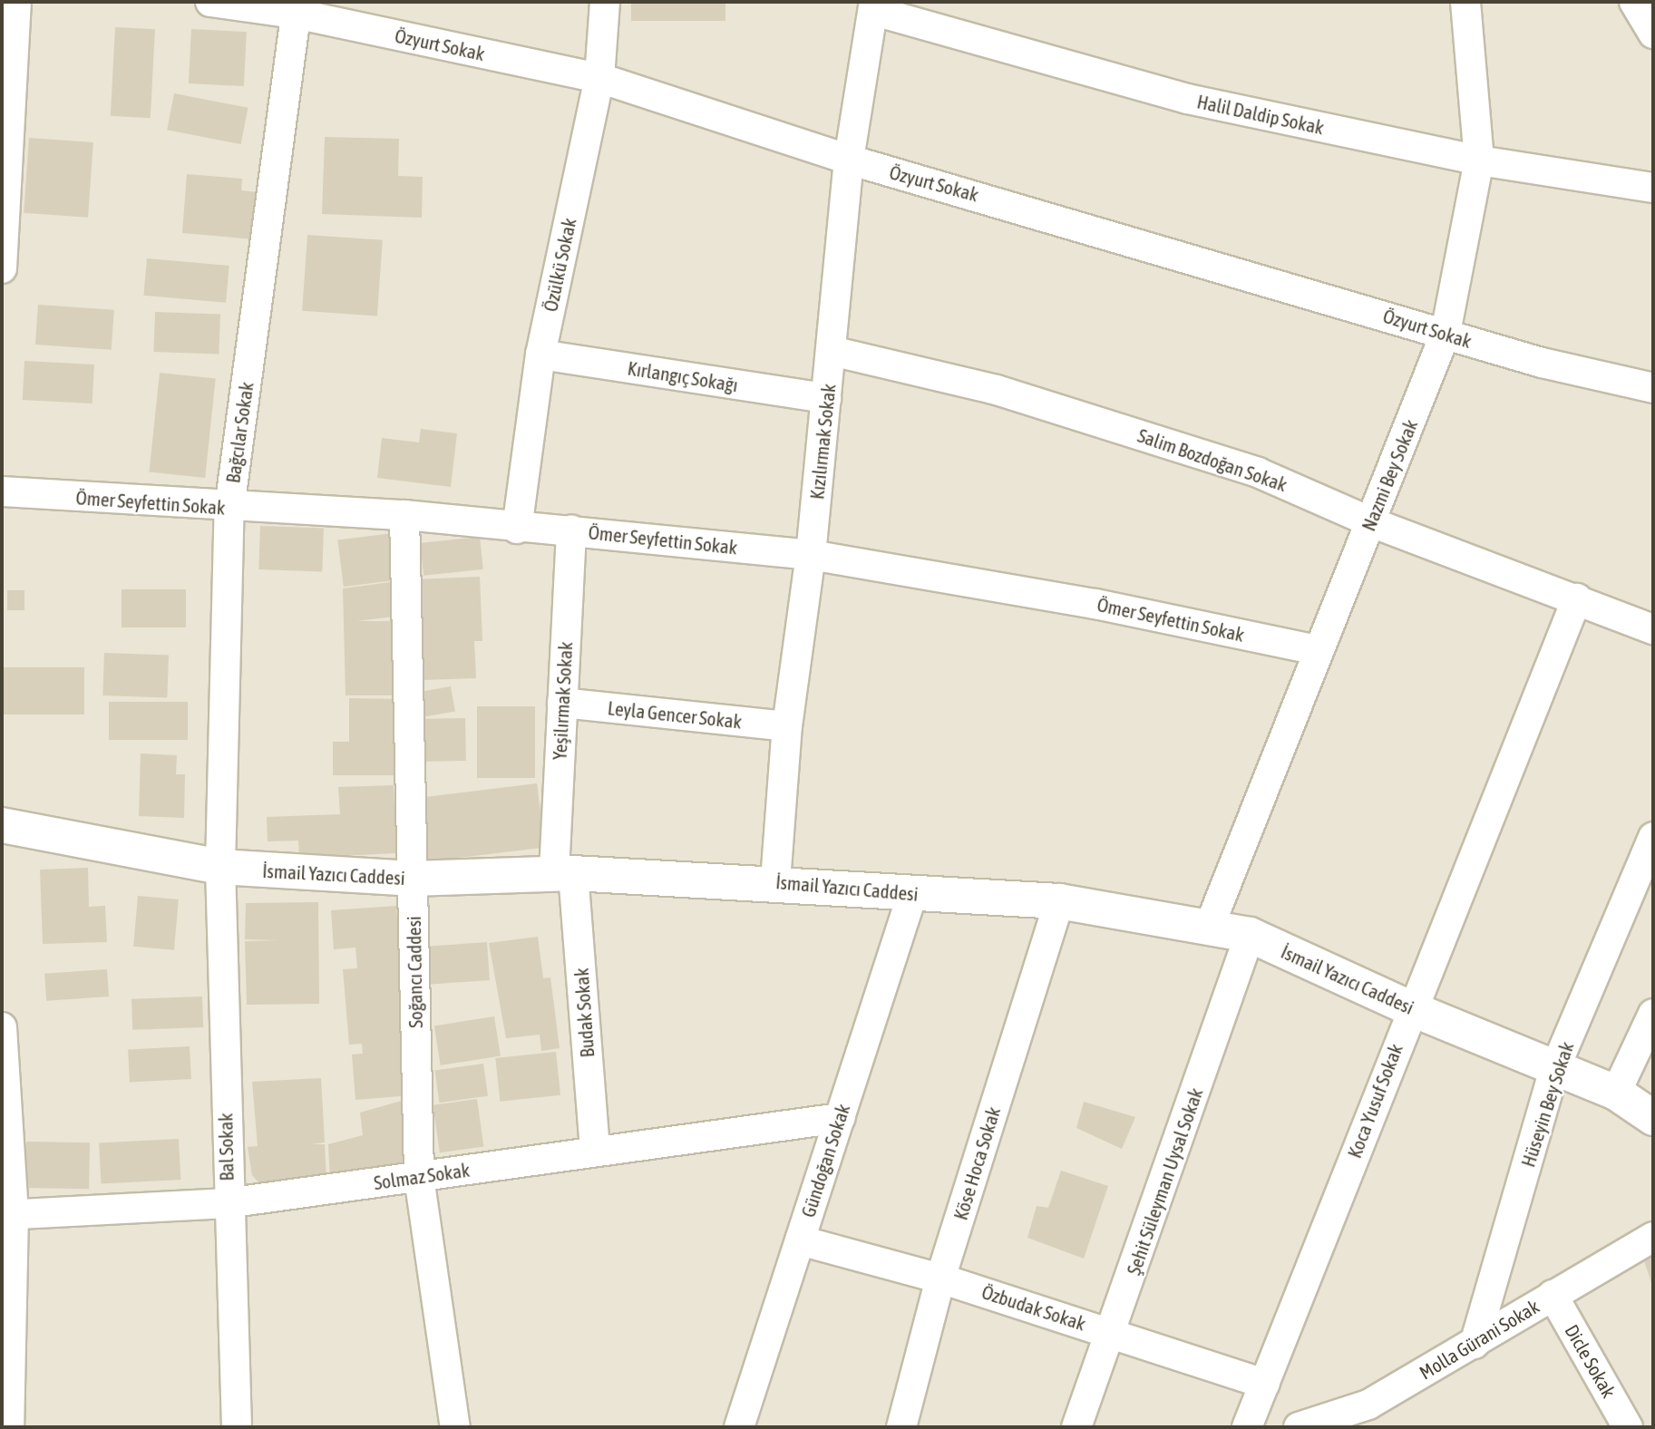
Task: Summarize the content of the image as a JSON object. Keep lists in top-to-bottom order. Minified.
{"streets":{"street":["Özyurt Sokak","Halil Daldip Sokak","Özülkü Sokak","Kırlangıç Sokağı","Bağcılar Sokak","Kızılırmak Sokak","Salim Bozdoğan Sokak","Nazmi Bey Sokak","Ömer Seyfettin Sokak","Yeşilırmak Sokak","Leyla Gencer Sokak","İsmail Yazıcı Caddesi","Soğancı Caddesi","Budak Sokak","Koca Yusuf Sokak","Hüseyin Bey Sokak","Bal Sokak","Gündoğan Sokak","Köse Hoca Sokak","Solmaz Sokak","Şehit Süleyman Uysal Sokak","Özbudak Sokak","Molla Gürani Sokak","Dicle Sokak"]},"crossings":[["Özyurt Sokak","Özülkü Sokak"],["Özyurt Sokak","Bağcılar Sokak"],["Özyurt Sokak","Kızılırmak Sokak"],["Özyurt Sokak","Nazmi Bey Sokak"],["Halil Daldip Sokak","Kızılırmak Sokak"],["Halil Daldip Sokak","Nazmi Bey Sokak"],["Özülkü Sokak","Kırlangıç Sokağı"],["Özülkü Sokak","Ömer Seyfettin Sokak"],["Kırlangıç Sokağı","Kızılırmak Sokak"],["Bağcılar Sokak","Ömer Seyfettin Sokak"],["Bağcılar Sokak","İsmail Yazıcı Caddesi"],["Bağcılar Sokak","Bal Sokak"],["Kızılırmak Sokak","Salim Bozdoğan Sokak"],["Kızılırmak Sokak","Ömer Seyfettin Sokak"],["Kızılırmak Sokak","Leyla Gencer Sokak"],["Kızılırmak Sokak","İsmail Yazıcı Caddesi"],["Salim Bozdoğan Sokak","Nazmi Bey Sokak"],["Salim Bozdoğan Sokak","Koca Yusuf Sokak"],["Nazmi Bey Sokak","Ömer Seyfettin Sokak"],["Nazmi Bey Sokak","İsmail Yazıcı Caddesi"],["Ömer Seyfettin Sokak","Yeşilırmak Sokak"],["Ömer Seyfettin Sokak","Soğancı Caddesi"],["Yeşilırmak Sokak","Leyla Gencer Sokak"],["Yeşilırmak Sokak","İsmail Yazıcı Caddesi"],["Yeşilırmak Sokak","Budak Sokak"],["İsmail Yazıcı Caddesi","Soğancı Caddesi"],["İsmail Yazıcı Caddesi","Budak Sokak"],["İsmail Yazıcı Caddesi","Koca Yusuf Sokak"],["İsmail Yazıcı Caddesi","Hüseyin Bey Sokak"],["İsmail Yazıcı Caddesi","Bal Sokak"],["İsmail Yazıcı Caddesi","Gündoğan Sokak"],["İsmail Yazıcı Caddesi","Köse Hoca Sokak"],["İsmail Yazıcı Caddesi","Şehit Süleyman Uysal Sokak"],["Soğancı Caddesi","Solmaz Sokak"],["Budak Sokak","Solmaz Sokak"],["Koca Yusuf Sokak","Özbudak Sokak"],["Hüseyin Bey Sokak","Molla Gürani Sokak"],["Bal Sokak","Solmaz Sokak"],["Gündoğan Sokak","Solmaz Sokak"],["Gündoğan Sokak","Özbudak Sokak"],["Köse Hoca Sokak","Özbudak Sokak"],["Şehit Süleyman Uysal Sokak","Özbudak Sokak"],["Molla Gürani Sokak","Dicle Sokak"]]}
